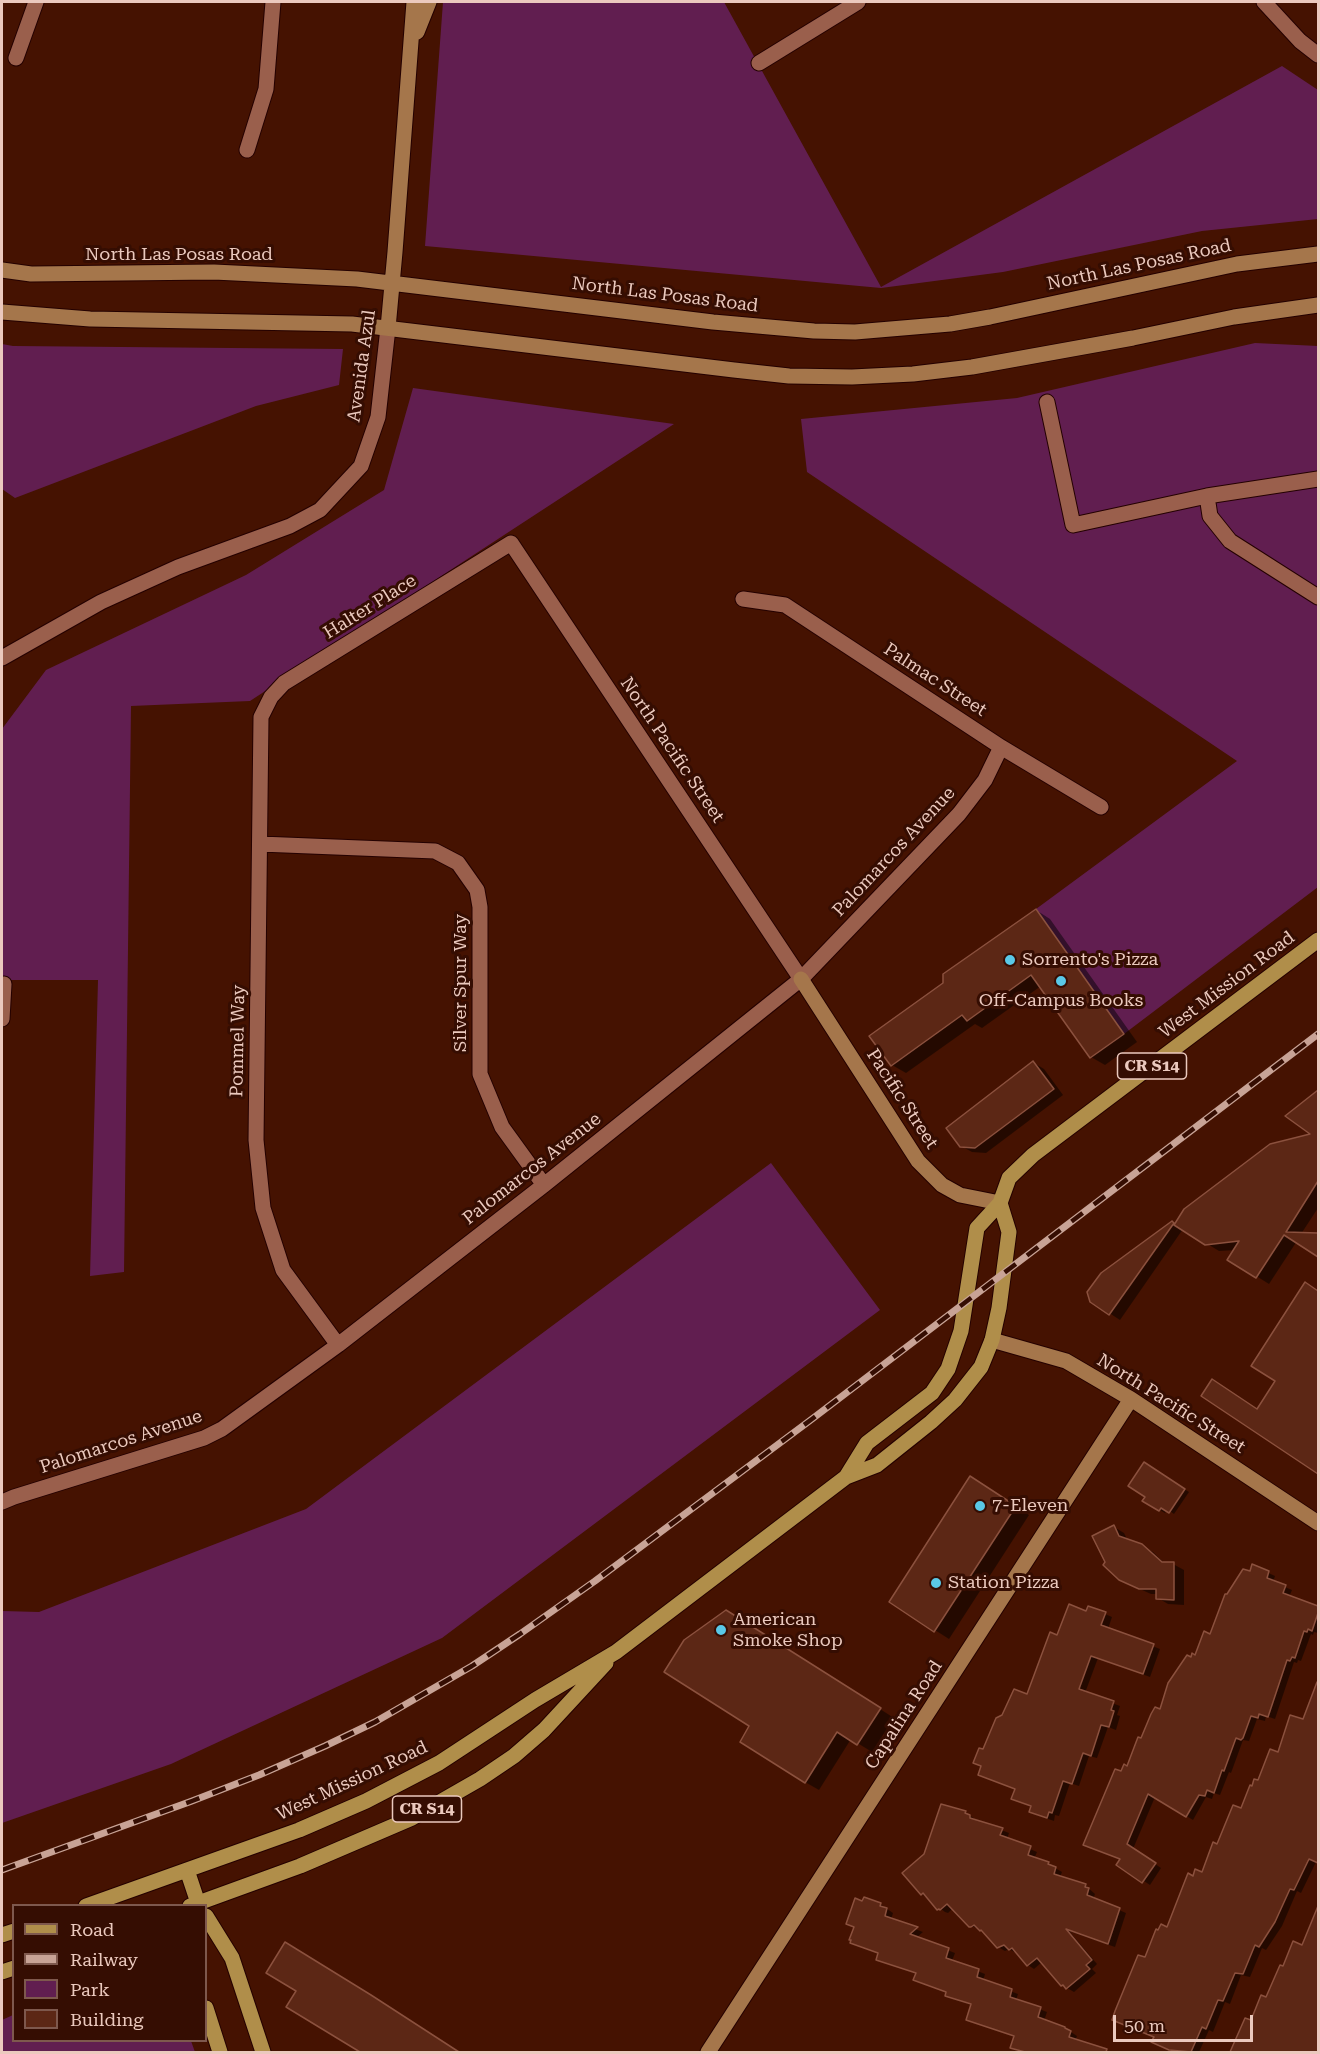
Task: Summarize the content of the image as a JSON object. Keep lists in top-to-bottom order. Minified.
{"streets":{"main road":["North Las Posas Road","Avenida Azul","North Pacific Street","West Mission Road","CR S14","Pacific Street","Capalina Road"],"street":["Halter Place","Palmac Street","Palomarcos Avenue","Silver Spur Way","Pommel Way"]},"crossings":[["North Las Posas Road","Avenida Azul"],["Halter Place","North Pacific Street"],["Halter Place","Pommel Way"],["Palmac Street","Palomarcos Avenue"],["North Pacific Street","Palomarcos Avenue"],["North Pacific Street","West Mission Road"],["North Pacific Street","Pacific Street"],["North Pacific Street","Capalina Road"],["Palomarcos Avenue","Silver Spur Way"],["Palomarcos Avenue","Pommel Way"],["Palomarcos Avenue","Pacific Street"],["Silver Spur Way","Pommel Way"],["West Mission Road","Pacific Street"]],"places":["Sorrento's Pizza","Off-Campus Books","7-Eleven","Station Pizza","American Smoke Shop"],"legend":["Road","Railway","Park","Building"],"scale_bar":"50 m"}
